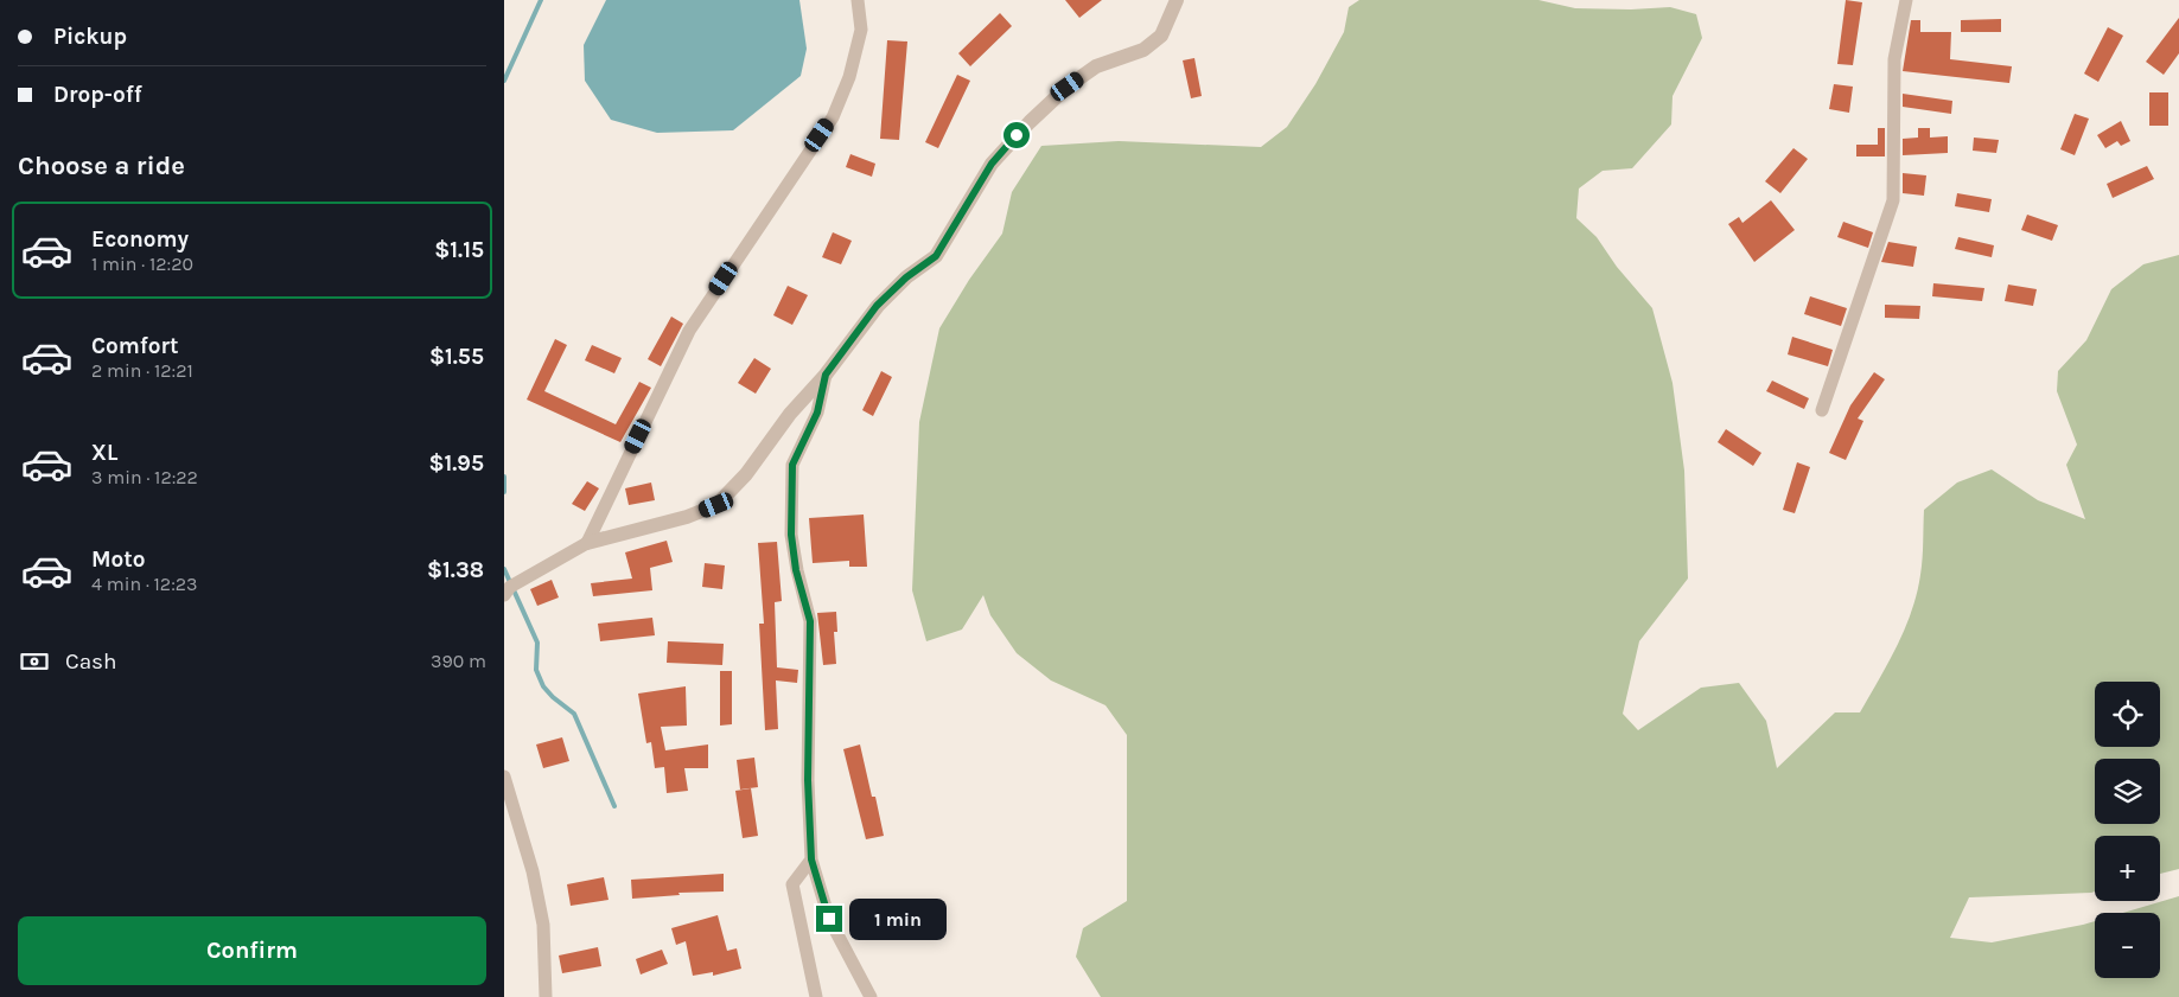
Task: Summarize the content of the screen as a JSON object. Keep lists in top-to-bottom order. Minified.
{"page":{"banner":["Pickup","Drop-off"],"heading":"Choose a ride","list":[{"name":"Economy","note":"1 min · 12:20","value":"$1.15"},{"name":"Comfort","note":"2 min · 12:21","value":"$1.55"},{"name":"XL","note":"3 min · 12:22","value":"$1.95"},{"name":"Moto","note":"4 min · 12:23","value":"$1.38"}],"pay":["Cash","390 m"],"map_buttons":["+","−"],"bubble":"1 min","buttons":"Confirm"}}
